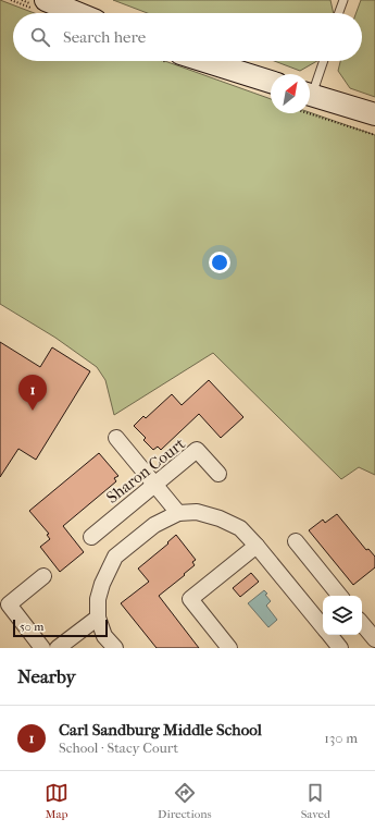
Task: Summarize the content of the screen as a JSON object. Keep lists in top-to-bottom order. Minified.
{"streets":{"street":["Sharon Court"]},"scale_bar":"50 m","north":"top right","page":{"search":"Search here","pins":"1","scale":"50 m","heading":"Nearby","list":[{"mark":"1","name":"Carl Sandburg Middle School","note":"School · Stacy Court","value":"130 m"}],"nav":["Map","Directions","Saved"]}}
